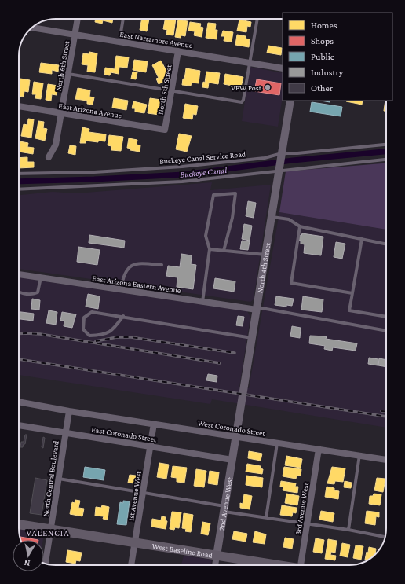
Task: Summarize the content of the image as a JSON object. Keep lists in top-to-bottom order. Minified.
{"streets":{"main road":["West Baseline Road"],"street":["East Narramore Avenue","North 6th Street","North 5th Street","East Arizona Avenue","North 4th Street","East Arizona Eastern Avenue","West Coronado Street","East Coronado Street","North Central Boulevard","1st Avenue West","2nd Avenue West","3rd Avenue West"],"lane":["Buckeye Canal Service Road"]},"crossings":[["East Narramore Avenue","North 6th Street"],["East Narramore Avenue","North 5th Street"],["North 6th Street","East Arizona Avenue"],["North 5th Street","East Arizona Avenue"],["Buckeye Canal Service Road","North 4th Street"],["North 4th Street","East Arizona Eastern Avenue"],["North 4th Street","West Coronado Street"],["North 4th Street","2nd Avenue West"],["West Coronado Street","North Central Boulevard"],["West Coronado Street","1st Avenue West"],["West Coronado Street","2nd Avenue West"],["West Coronado Street","3rd Avenue West"],["East Coronado Street","North Central Boulevard"],["East Coronado Street","1st Avenue West"],["East Coronado Street","2nd Avenue West"],["North Central Boulevard","West Baseline Road"],["1st Avenue West","West Baseline Road"],["2nd Avenue West","West Baseline Road"]],"districts":["VALENCIA"],"water":["Buckeye Canal"],"places":["VFW Post"],"legend":["Homes","Shops","Public","Industry","Other"],"north":"bottom"}
